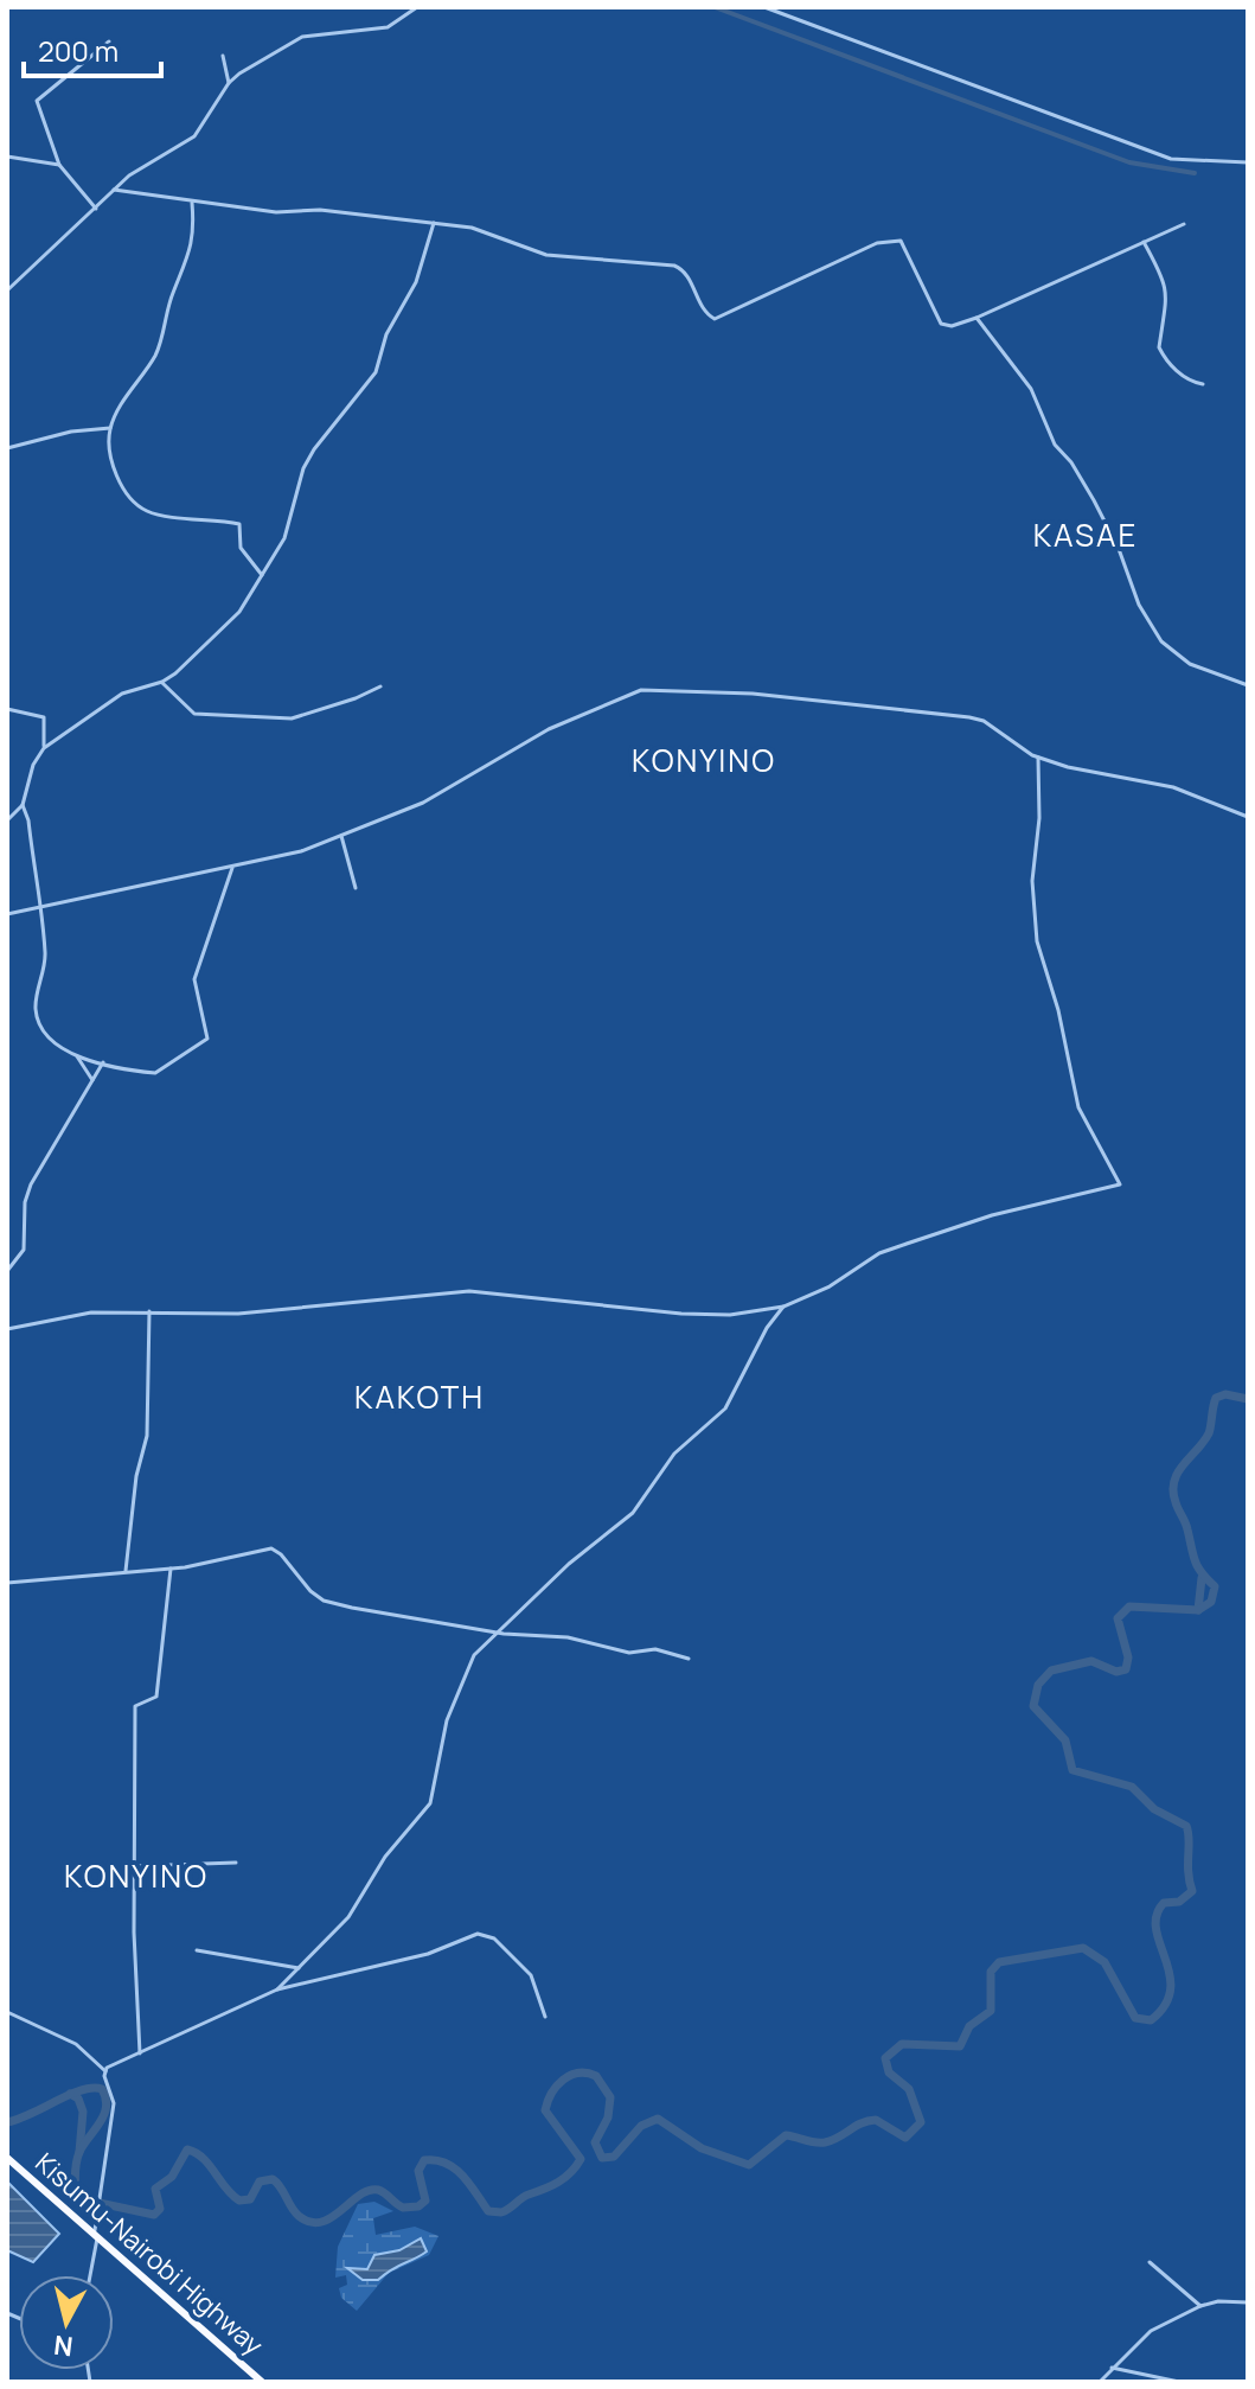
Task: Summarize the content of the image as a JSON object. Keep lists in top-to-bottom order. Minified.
{"streets":{"highway":["Kisumu-Nairobi Highway"]},"districts":["KASAE","KONYINO","KAKOTH","KONYINO"],"scale_bar":"200 m","north":"bottom"}
